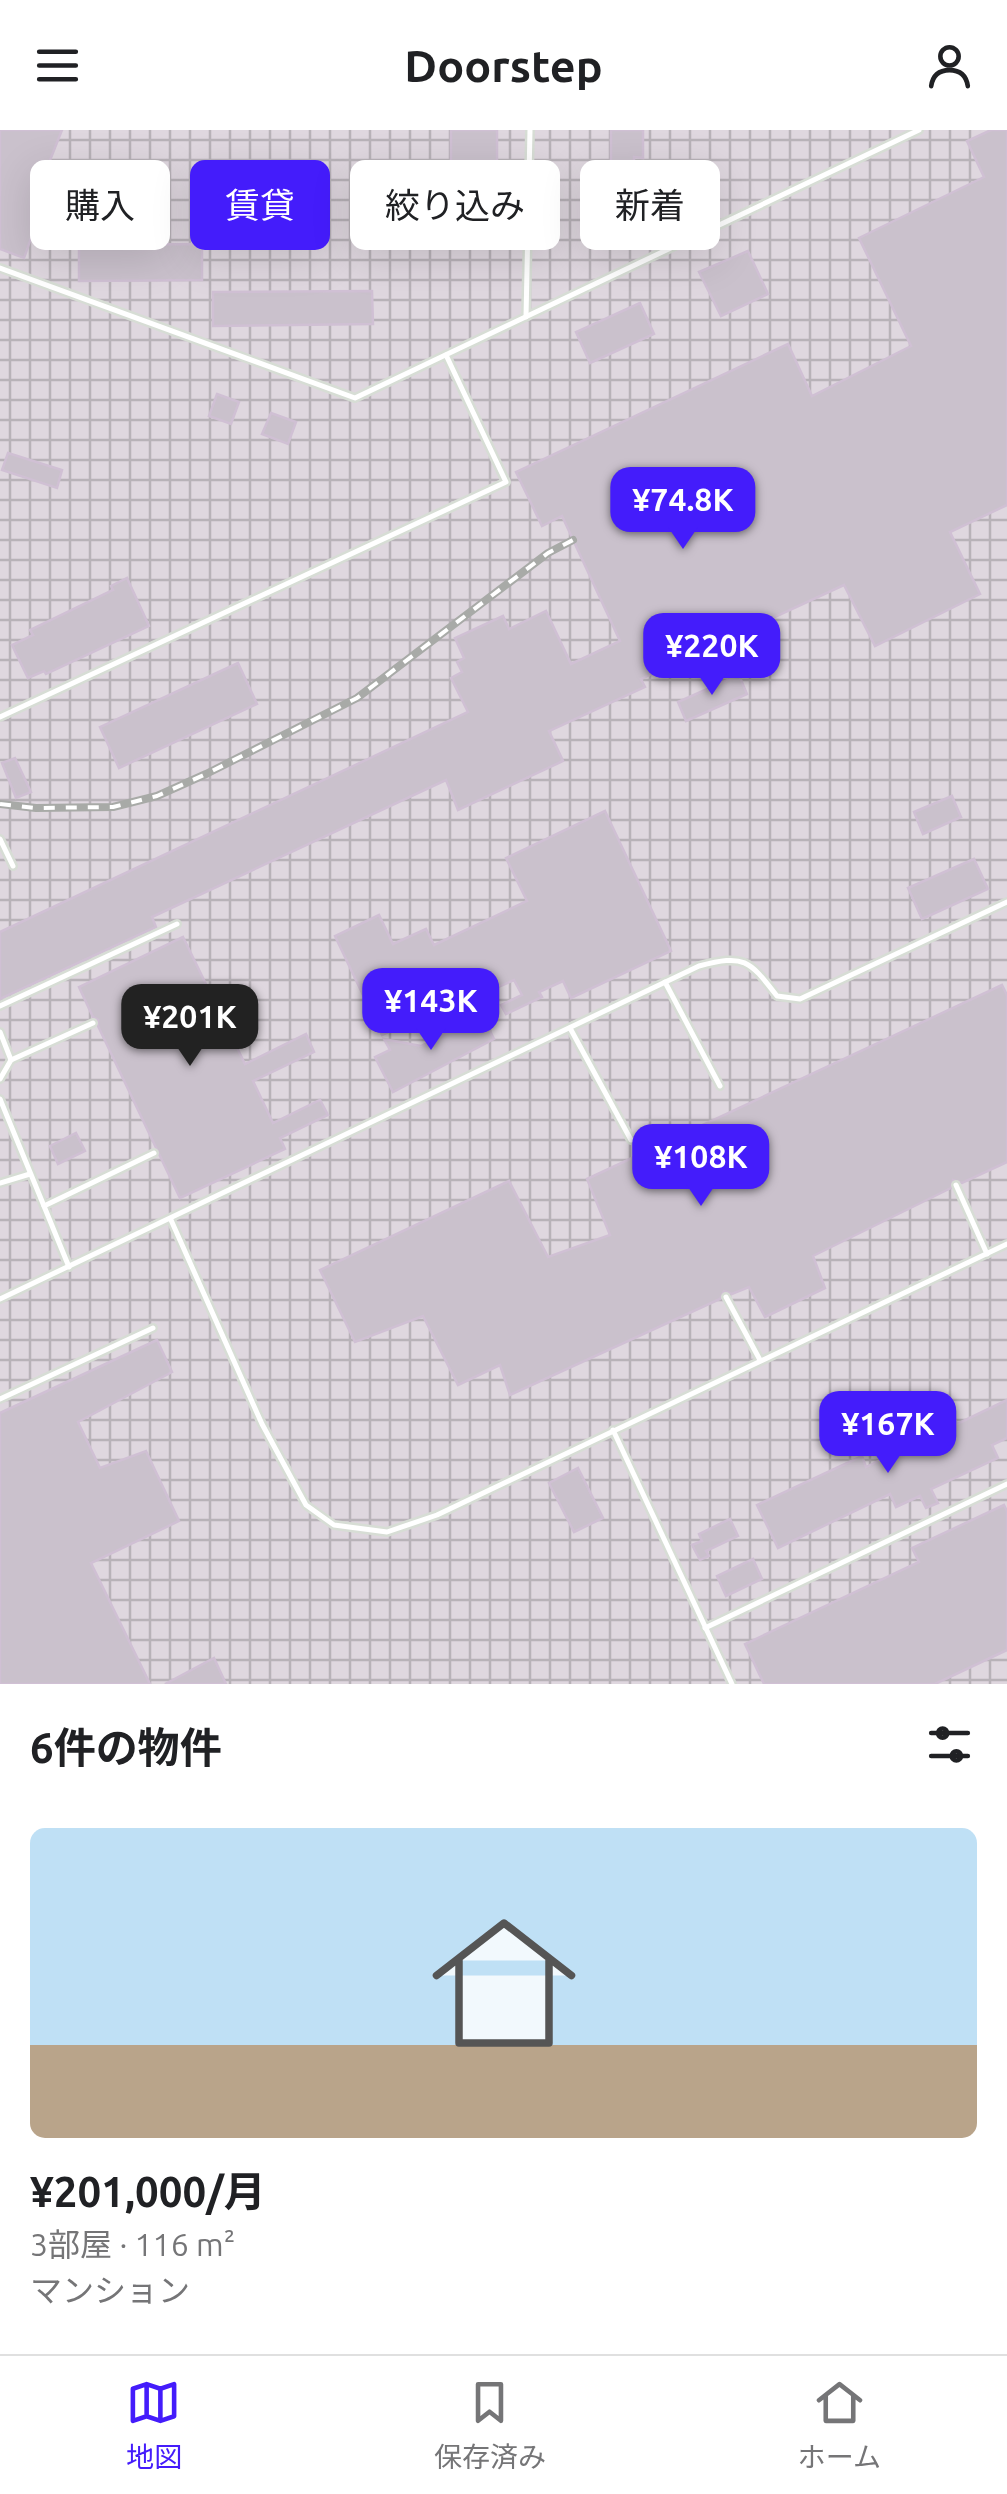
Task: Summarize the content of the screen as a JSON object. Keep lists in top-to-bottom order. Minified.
{"page":{"header":"Doorstep","chip":["購入","賃貸","絞り込み","新着"],"price":["¥74.8K","¥220K","¥143K","¥201K","¥108K","¥167K"],"heading":"6件の物件","list":[{"name":"¥201,000/月","note":"3部屋 · 116 m² · マンション"}],"tabs":["地図","保存済み","ホーム"]}}
